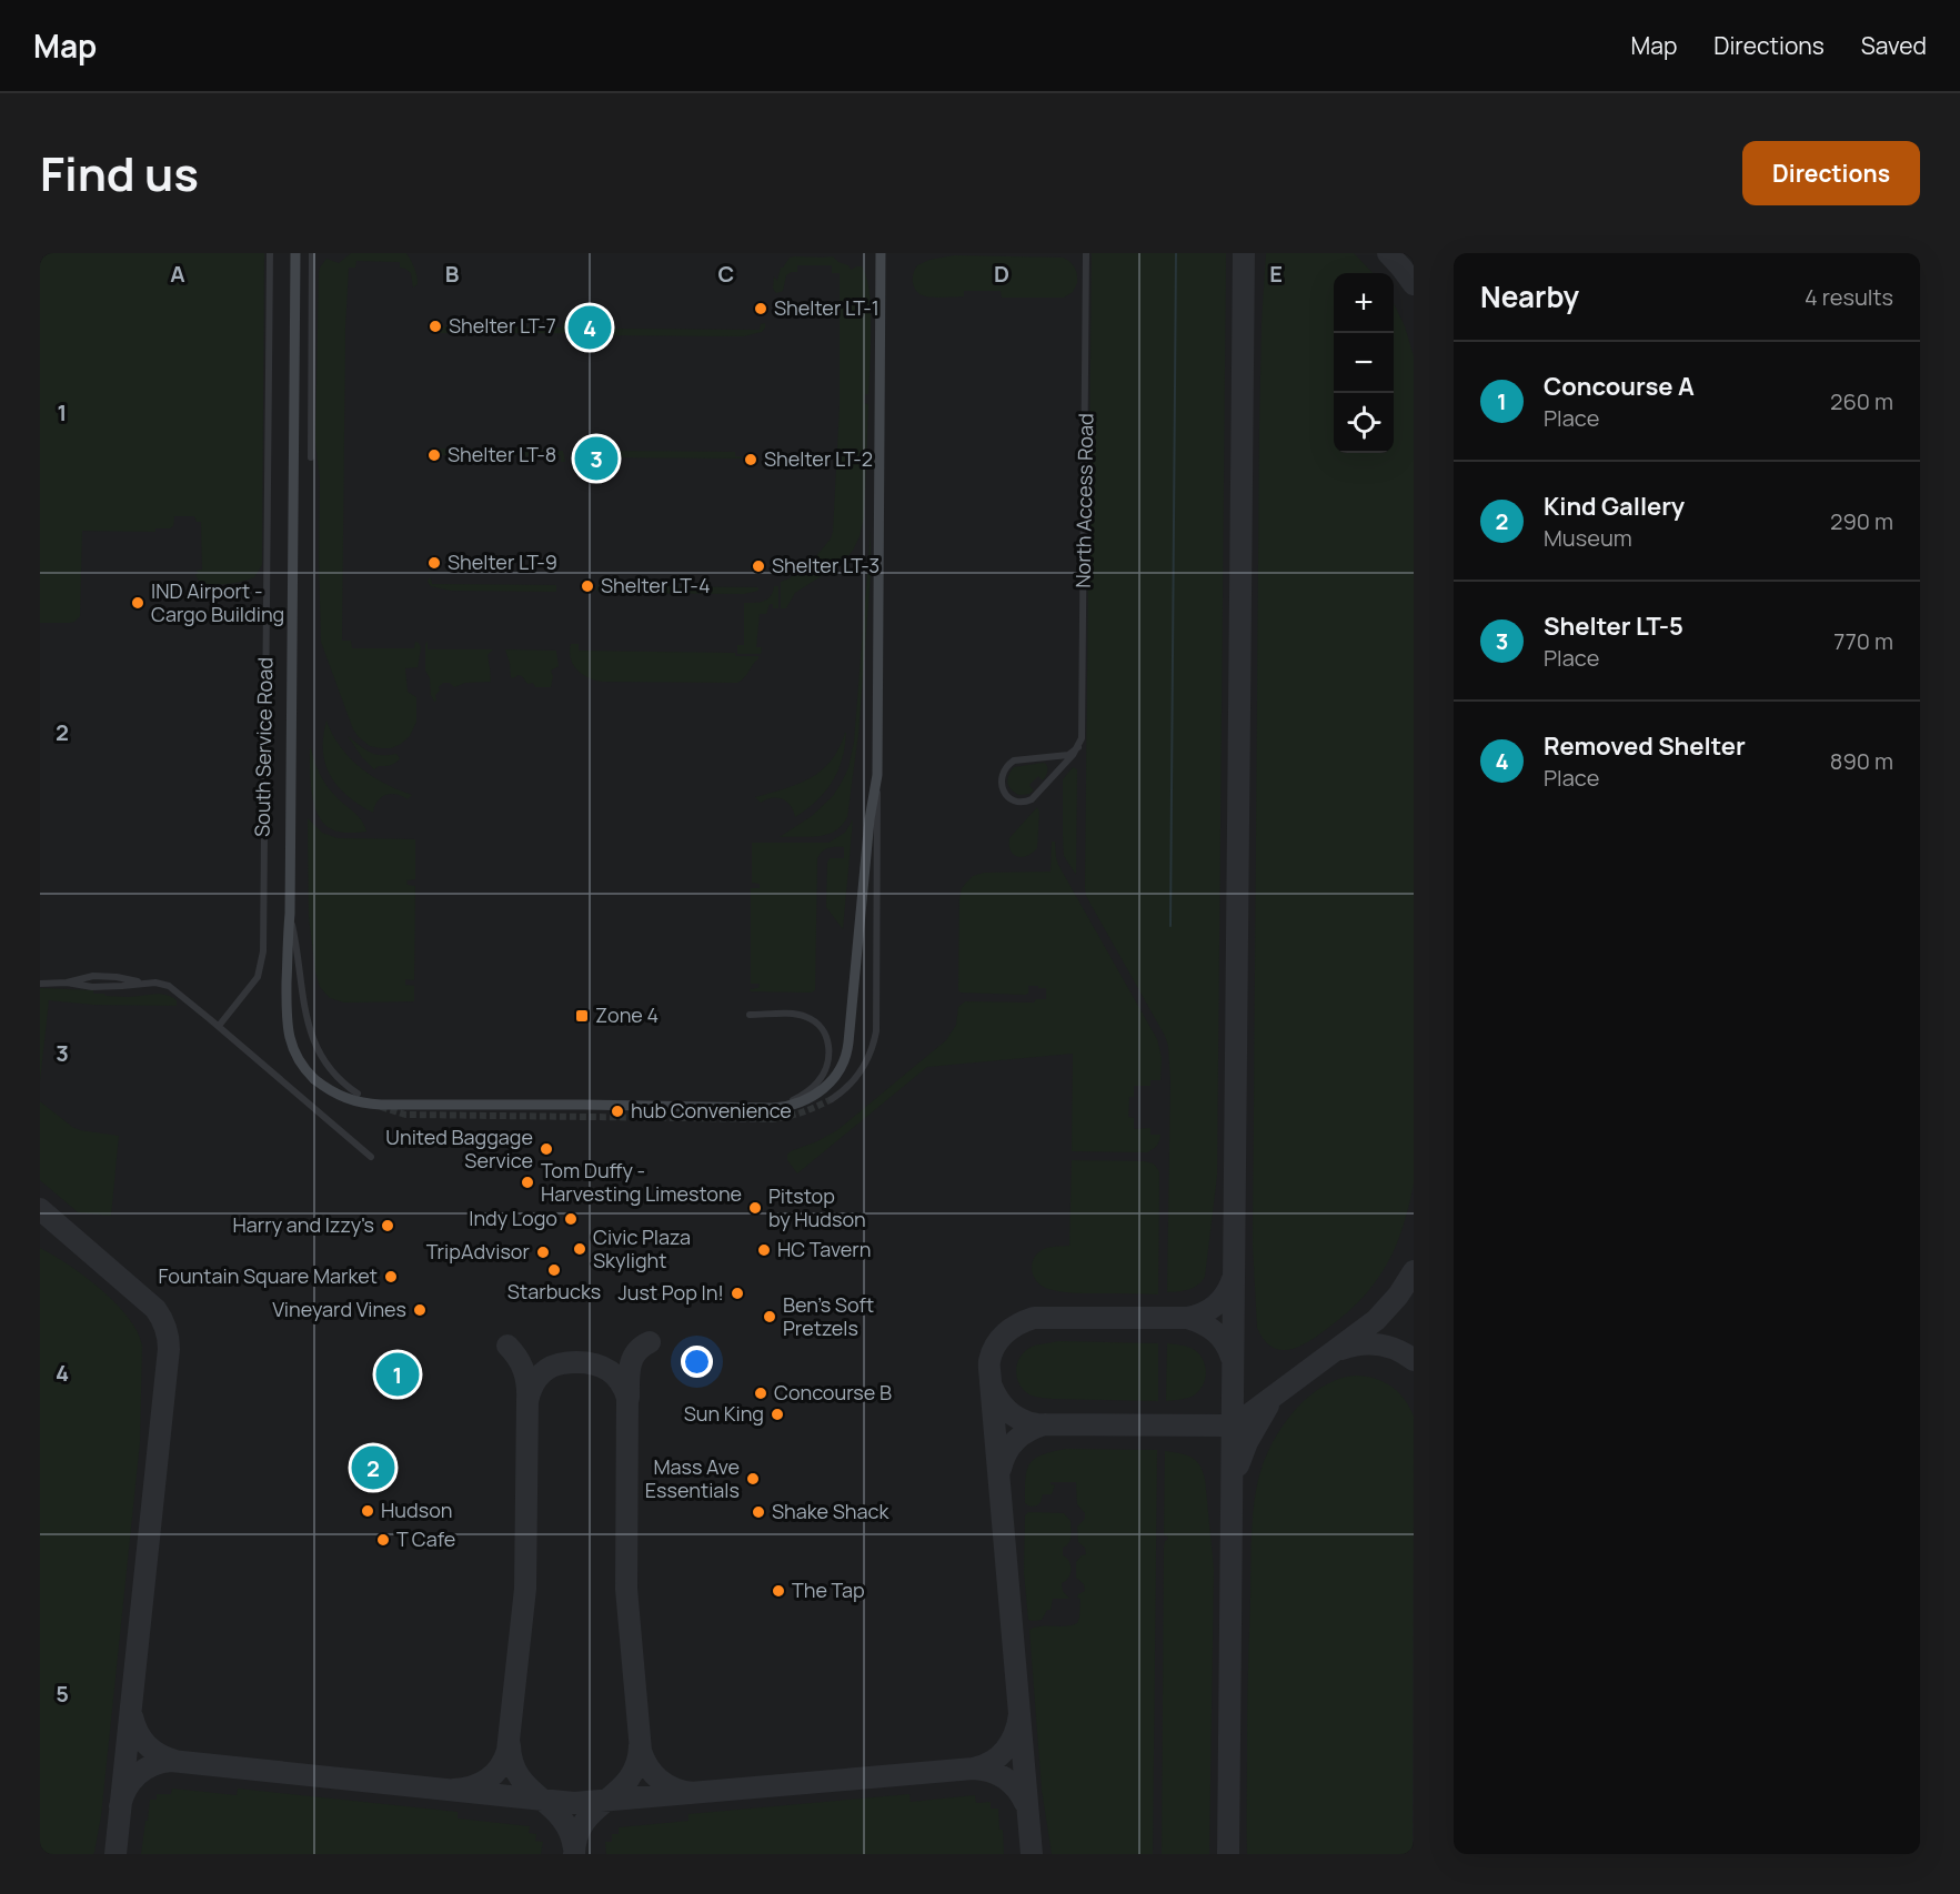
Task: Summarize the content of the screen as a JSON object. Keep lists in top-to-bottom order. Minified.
{"streets":{"street":["North Access Road","South Service Road"]},"places":{"other":["Shelter LT-1","Shelter LT-7","Shelter LT-8","Shelter LT-2","Shelter LT-9","Shelter LT-3","Shelter LT-4","IND Airport - Cargo Building","hub Convenience","United Baggage Service","Tom Duffy - Harvesting Limestone","Pitstop by Hudson","Indy Logo","Harry and Izzy's","Civic Plaza Skylight","HC Tavern","TripAdvisor","Starbucks","Fountain Square Market","Just Pop In!","Vineyard Vines","Ben's Soft Pretzels","Concourse B","Sun King","Mass Ave Essentials","Hudson","Shake Shack","T Cafe","The Tap"],"transit":["Zone 4"]},"page":{"header":"Map","nav":["Map","Directions","Saved"],"title":"Find us","buttons":"Directions","heading":["Nearby","4 results"],"map_buttons":["+","−"],"pins":["4","3","1","2"],"list":[{"mark":"1","name":"Concourse A","note":"Place","value":"260 m"},{"mark":"2","name":"Kind Gallery","note":"Museum","value":"290 m"},{"mark":"3","name":"Shelter LT-5","note":"Place","value":"770 m"},{"mark":"4","name":"Removed Shelter","note":"Place","value":"890 m"}]},"grid":{"columns":["A","B","C","D","E"],"rows":["1","2","3","4","5"]}}
